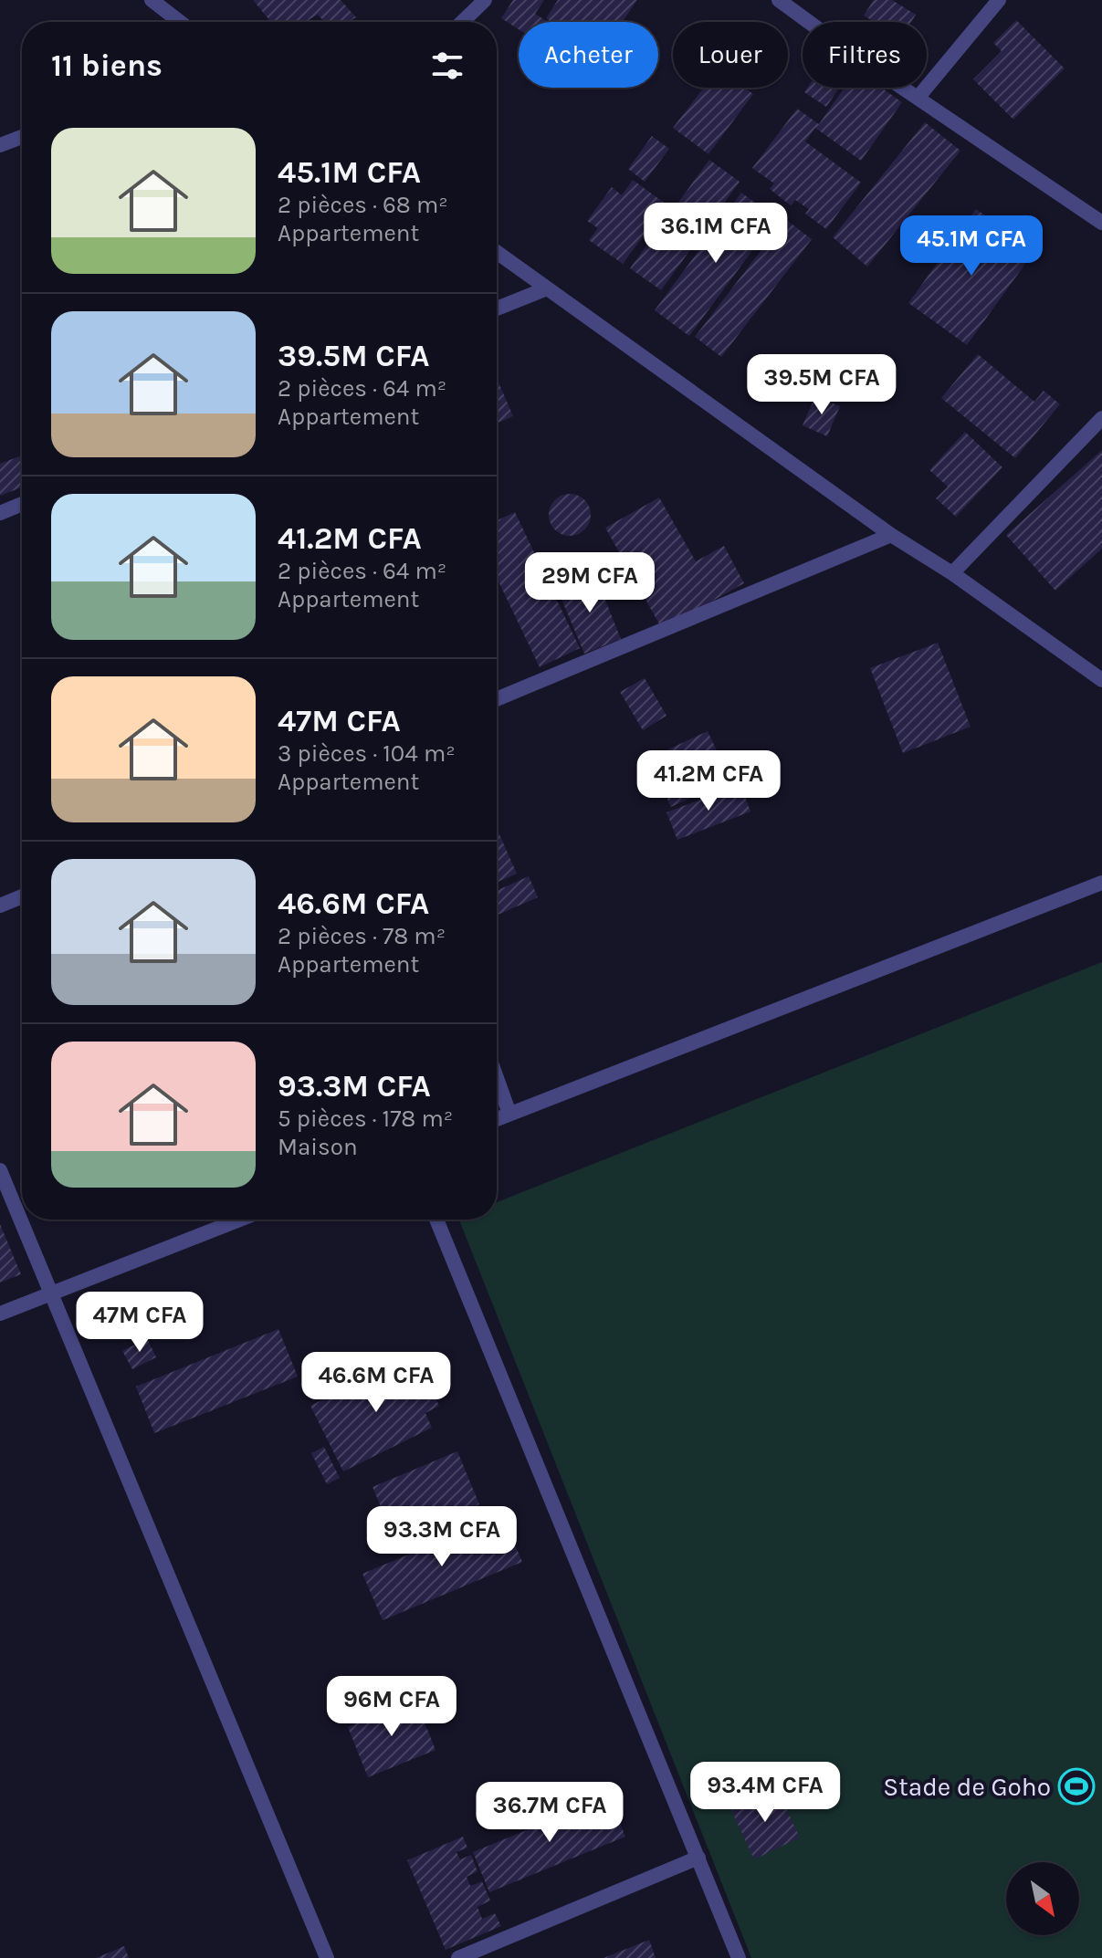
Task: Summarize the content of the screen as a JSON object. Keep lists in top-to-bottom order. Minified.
{"places":{"sports":["Stade de Goho"]},"north":"bottom right","page":{"chip":["Acheter","Louer","Filtres"],"heading":"11 biens","list":[{"name":"45.1M CFA","note":"2 pièces · 68 m² · Appartement"},{"name":"39.5M CFA","note":"2 pièces · 64 m² · Appartement"},{"name":"41.2M CFA","note":"2 pièces · 64 m² · Appartement"},{"name":"47M CFA","note":"3 pièces · 104 m² · Appartement"},{"name":"46.6M CFA","note":"2 pièces · 78 m² · Appartement"},{"name":"93.3M CFA","note":"5 pièces · 178 m² · Maison"}],"price":["36.1M CFA","45.1M CFA","39.5M CFA","29M CFA","41.2M CFA","47M CFA","46.6M CFA","93.3M CFA","96M CFA","93.4M CFA","36.7M CFA"]}}
